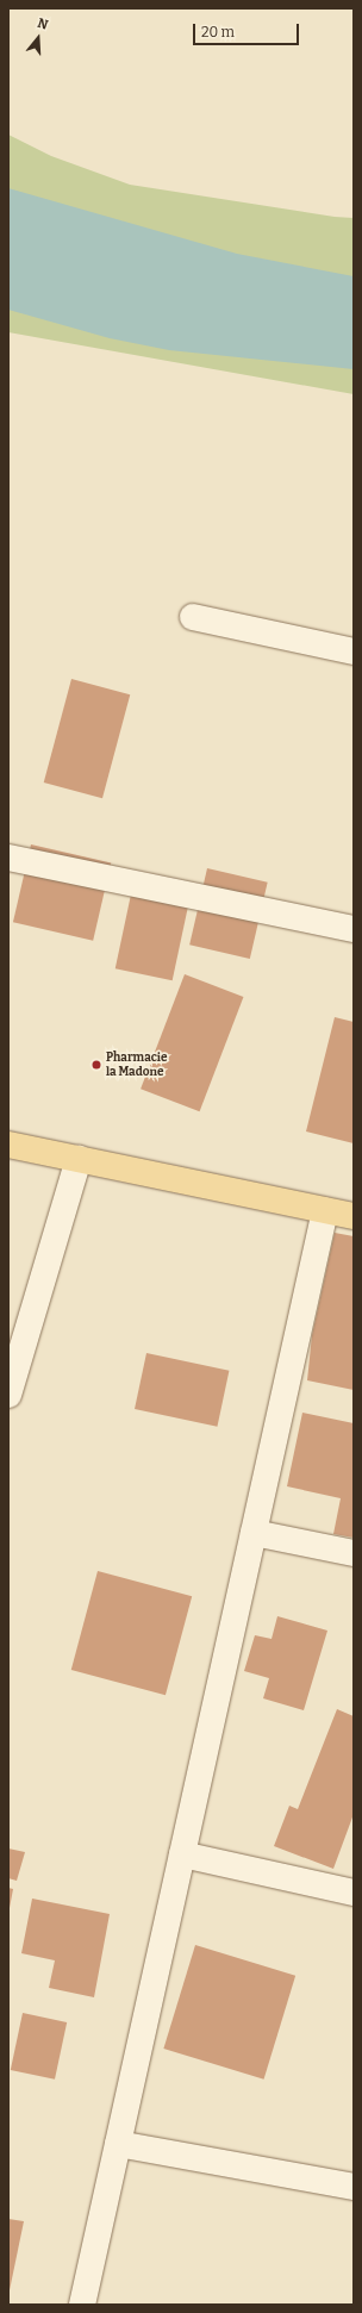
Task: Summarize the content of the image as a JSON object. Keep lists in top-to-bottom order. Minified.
{"places":["Pharmacie la Madone"],"scale_bar":"20 m","north":"top"}
